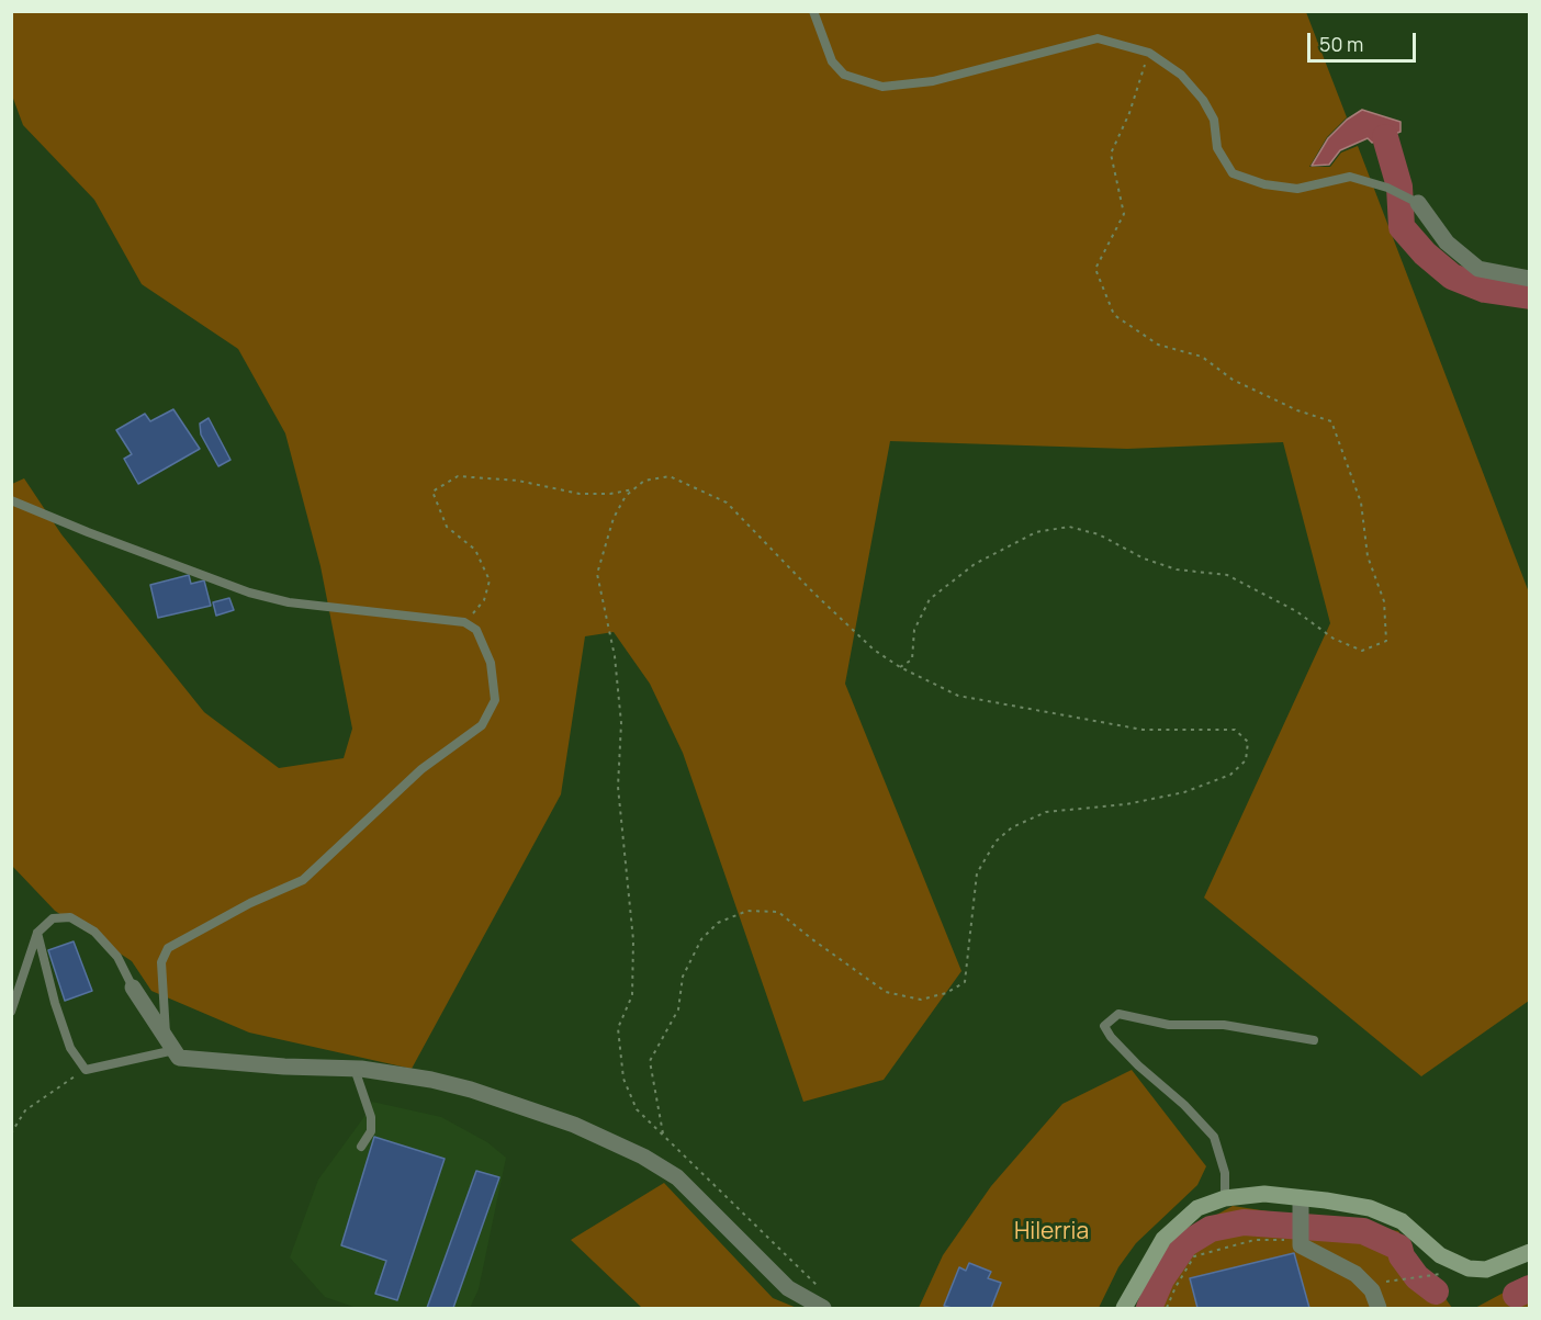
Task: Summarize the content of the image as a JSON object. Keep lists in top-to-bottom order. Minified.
{"parks":["Hilerria"],"scale_bar":"50 m"}
